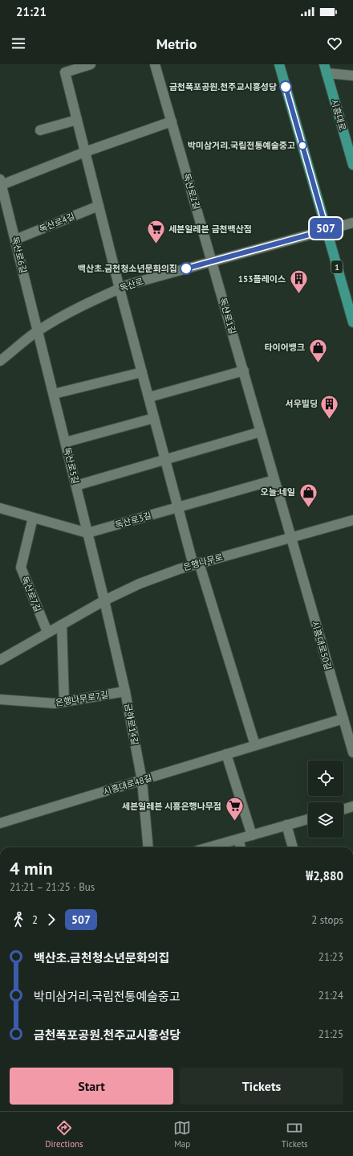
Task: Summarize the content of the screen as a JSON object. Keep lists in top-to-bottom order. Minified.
{"streets":{"main road":["시흥대로","1"],"street":["독산로2길","독산로4길","독산로6길","독산로","독산로1길","독산로5길","독산로3길","은행나무로","독산로7길","시흥대로50길","은행나무로7길","금하로14길","시흥대로48길"]},"crossings":[["독산로2길","독산로"],["독산로2길","독산로1길"],["독산로4길","독산로6길"],["독산로6길","독산로"],["독산로6길","독산로5길"],["1","독산로"],["독산로","독산로1길"],["독산로","독산로5길"],["독산로1길","은행나무로"],["독산로1길","시흥대로50길"],["독산로5길","독산로3길"],["독산로5길","은행나무로"],["독산로5길","금하로14길"],["은행나무로","독산로7길"],["은행나무로","시흥대로50길"],["은행나무로","금하로14길"],["시흥대로50길","시흥대로48길"],["은행나무로7길","금하로14길"],["금하로14길","시흥대로48길"]],"places":{"other":["금천폭포공원.천주교시흥성당","박미삼거리.국립전통예술중고","백산초.금천청소년문화의집"],"supermarket":["세븐일레븐 금천백산점","세븐일레븐 시흥은행나무점"],"building":["153플레이스","서우빌딩"],"shop":["타이어뱅크","오늘:네일"]},"lines":["bus line 507"],"page":{"status":"21:21","header":"Metrio","on_map":"507","heading":["4 min","21:21 – 21:25 · Bus","₩2,880"],"legs":["2","507","2 stops"],"list":[{"name":"백산초.금천청소년문화의집","value":"21:23"},{"name":"박미삼거리.국립전통예술중고","value":"21:24"},{"name":"금천폭포공원.천주교시흥성당","value":"21:25"}],"buttons":["Start","Tickets"],"tabs":["Directions","Map","Tickets"]}}
